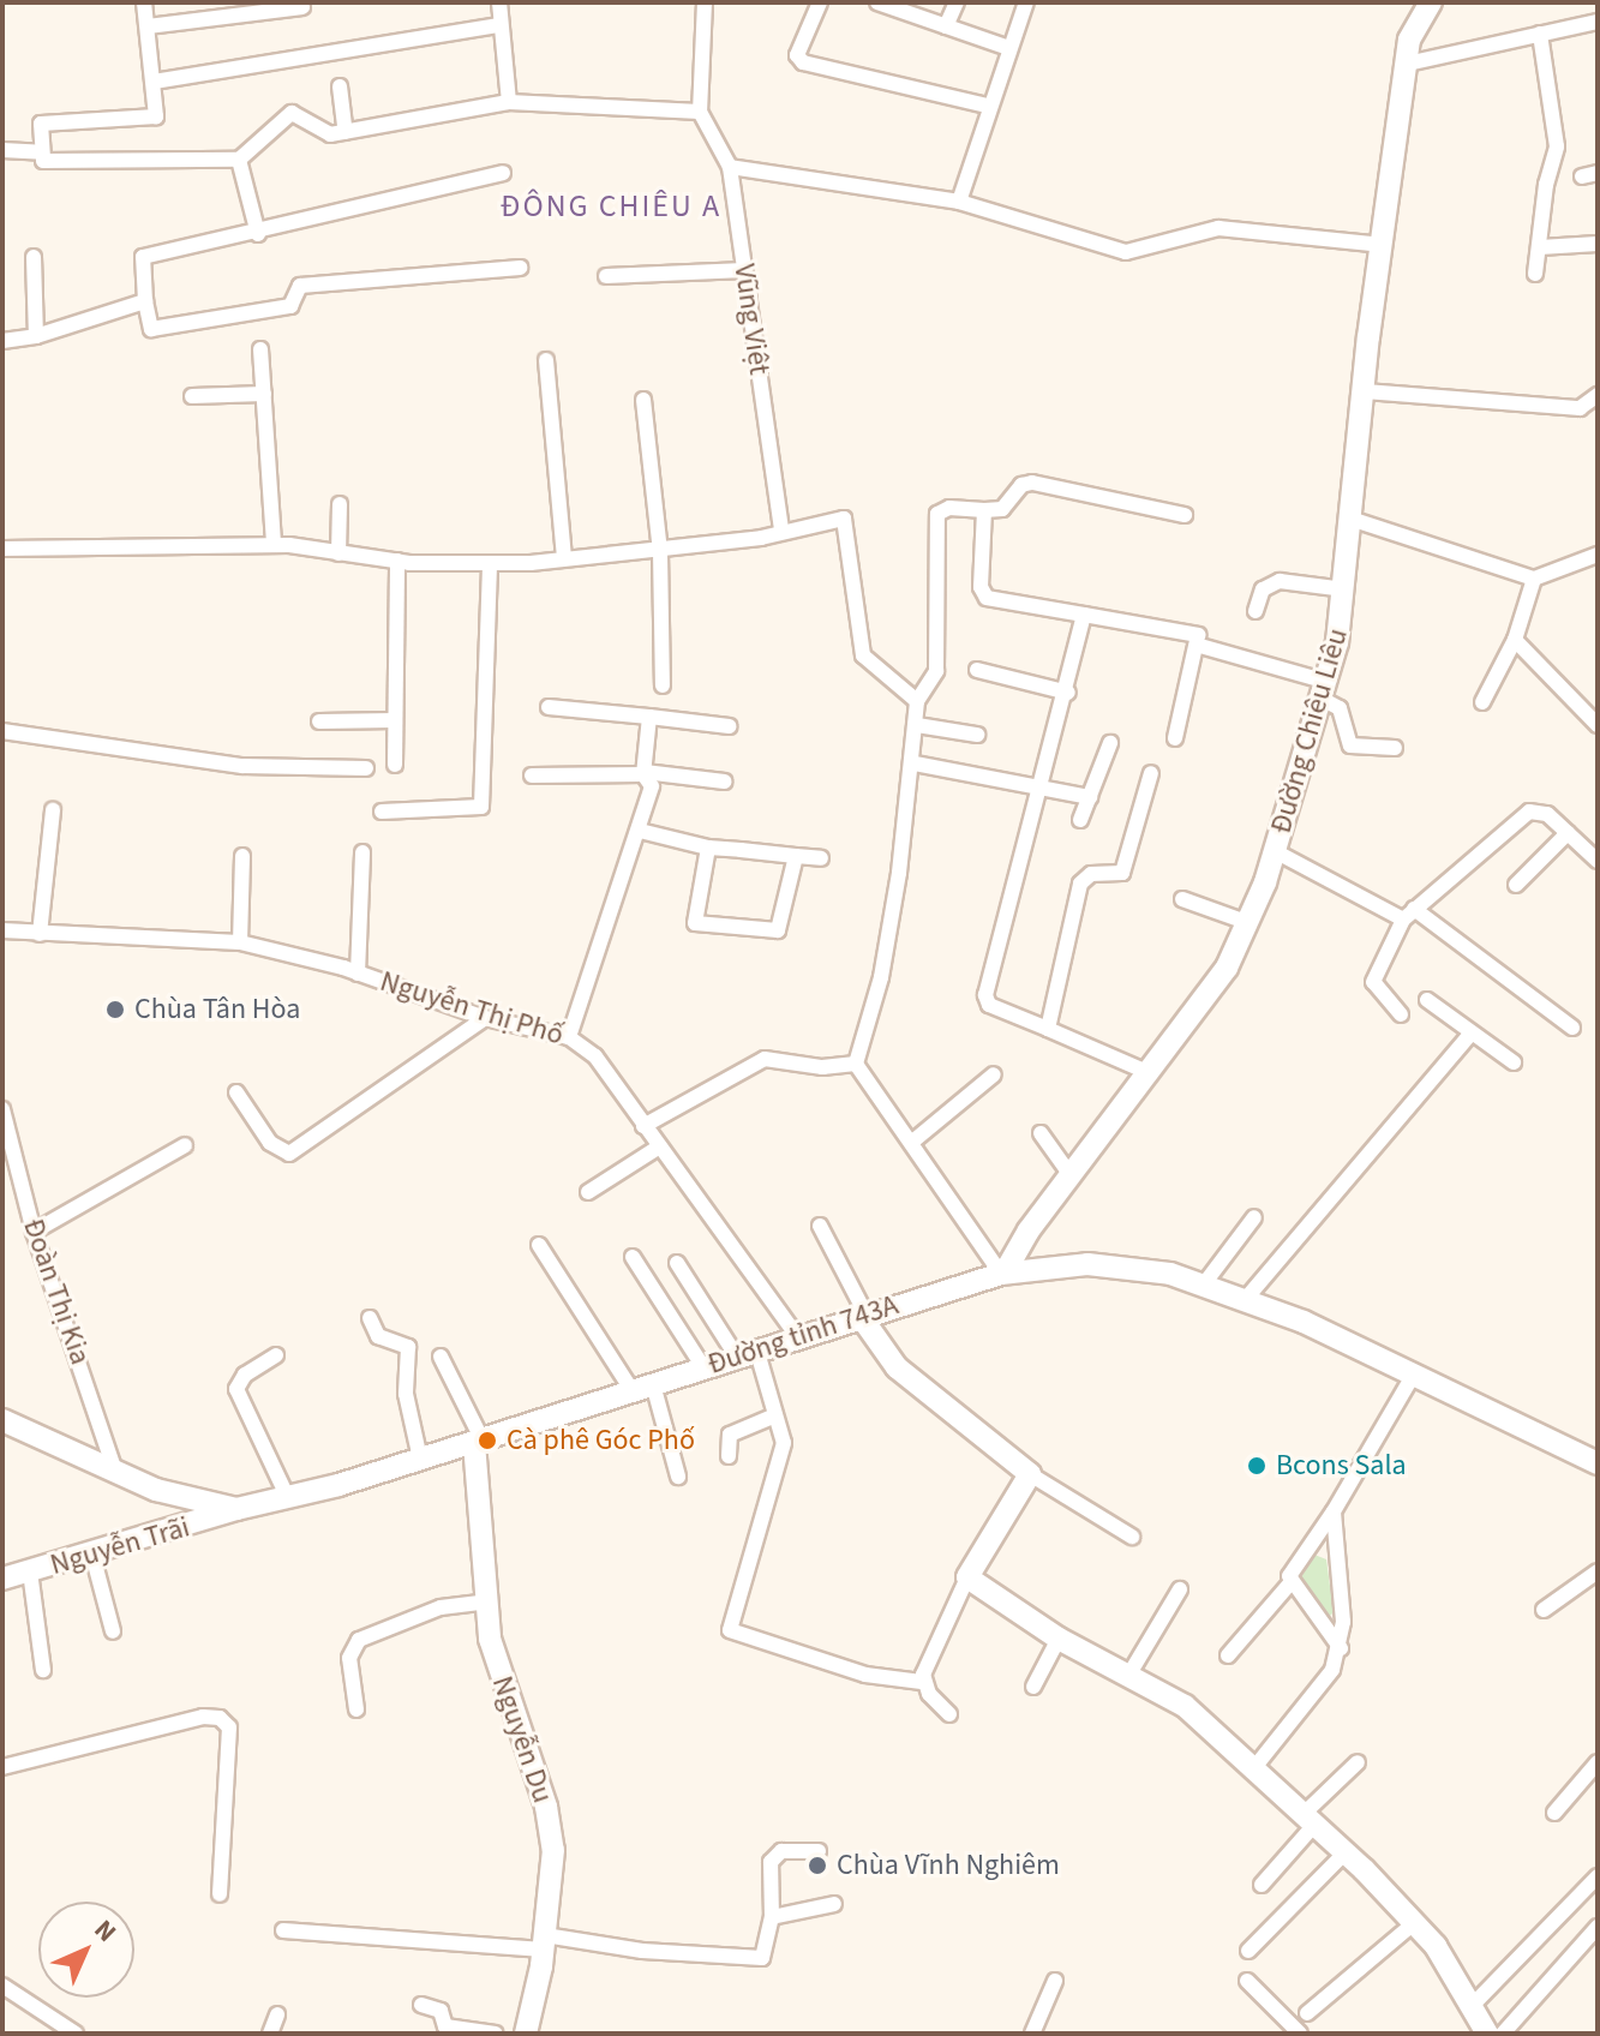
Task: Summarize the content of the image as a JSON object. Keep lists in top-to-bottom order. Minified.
{"streets":{"street":["Vũng Việt","Đường Chiêu Liêu","Nguyễn Thị Phố","Đoàn Thị Kia","Đường tỉnh 743A","Nguyễn Trãi","Nguyễn Du"]},"crossings":[["Đường Chiêu Liêu","Đường tỉnh 743A"],["Nguyễn Thị Phố","Đường tỉnh 743A"],["Đoàn Thị Kia","Đường tỉnh 743A"],["Đường tỉnh 743A","Nguyễn Trãi"],["Đường tỉnh 743A","Nguyễn Du"]],"districts":["ĐÔNG CHIÊU A"],"places":["Chùa Tân Hòa","Cà phê Góc Phố","Bcons Sala","Chùa Vĩnh Nghiêm"],"north":"top right"}
